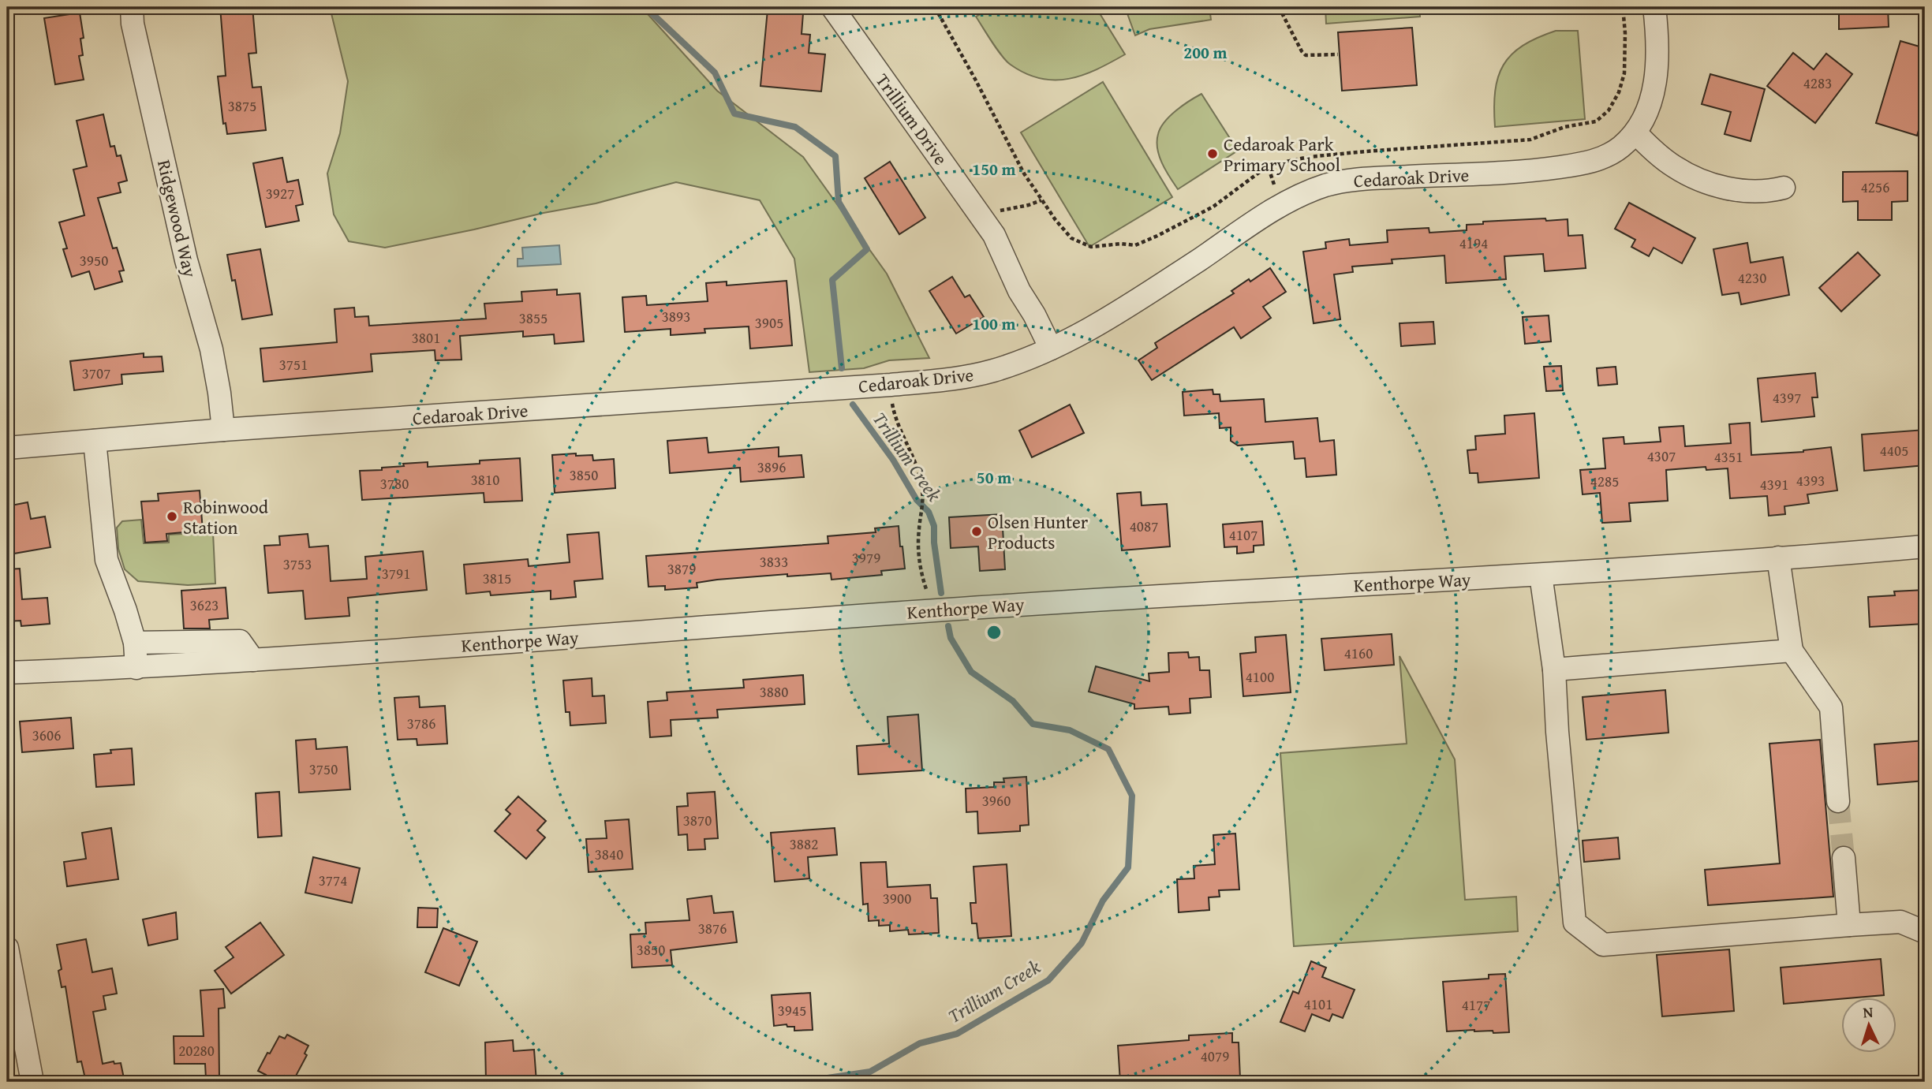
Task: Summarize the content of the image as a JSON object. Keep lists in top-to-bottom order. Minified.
{"streets":{"street":["Trillium Drive","Cedaroak Drive","Ridgewood Way","Kenthorpe Way"]},"crossings":[["Trillium Drive","Cedaroak Drive"],["Cedaroak Drive","Ridgewood Way"]],"water":["Trillium Creek"],"places":["Cedaroak Park Primary School","Robinwood Station","Olsen Hunter Products"],"house_numbers":["4283","3875","4256","3927","4194","3950","4230","3893","3855","3905","3801","3751","3707","4397","4405","4307","4351","3896","3850","3810","4393","4285","3780","4391","4087","4107","3979","3833","3753","3879","3791","3815","3623","4160","4100","3880","3786","3606","3750","3960","3870","3882","3840","3774","3900","3876","3850","4101","4177","3945","20280","4079"],"north":"top","rings":["200 m","150 m","100 m","50 m"]}
